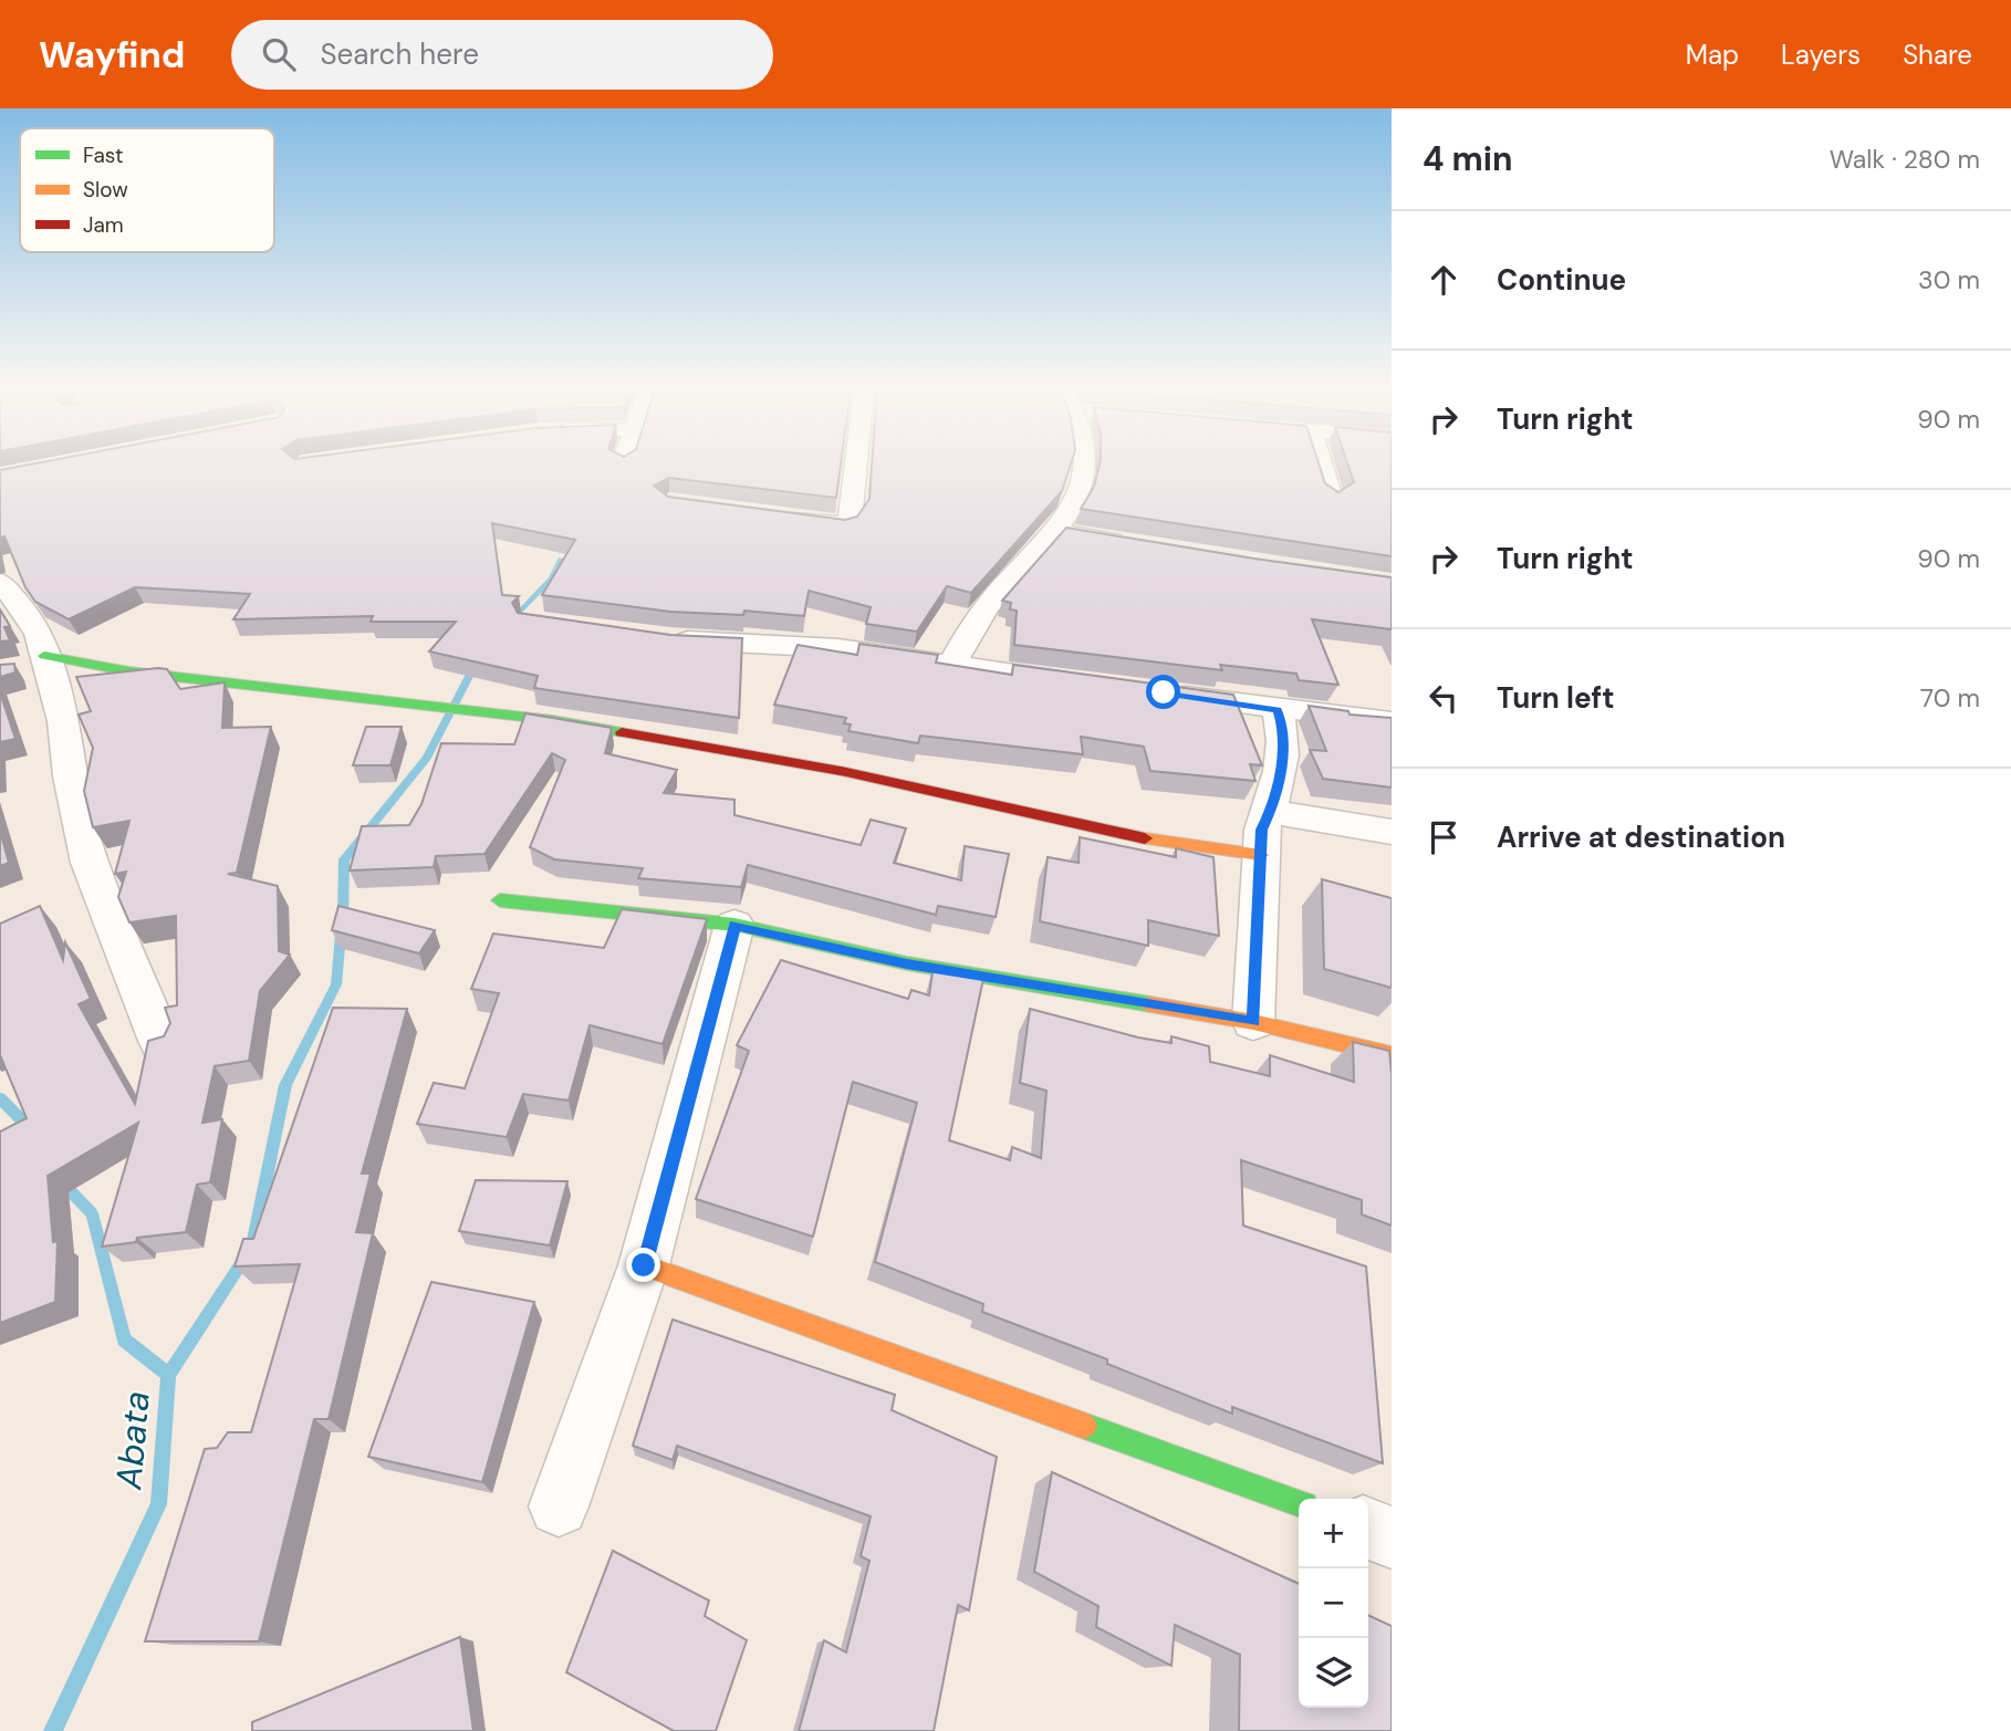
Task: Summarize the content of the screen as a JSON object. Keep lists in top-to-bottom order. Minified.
{"water":["Abata"],"legend":["Fast","Slow","Jam"],"page":{"header":"Wayfind","search":"Search here","nav":["Map","Layers","Share"],"heading":["4 min","Walk · 280 m"],"list":[["Continue","30 m"],["Turn right","90 m"],["Turn right","90 m"],["Turn left","70 m"],"Arrive at destination"],"map_buttons":["+","−"]}}
